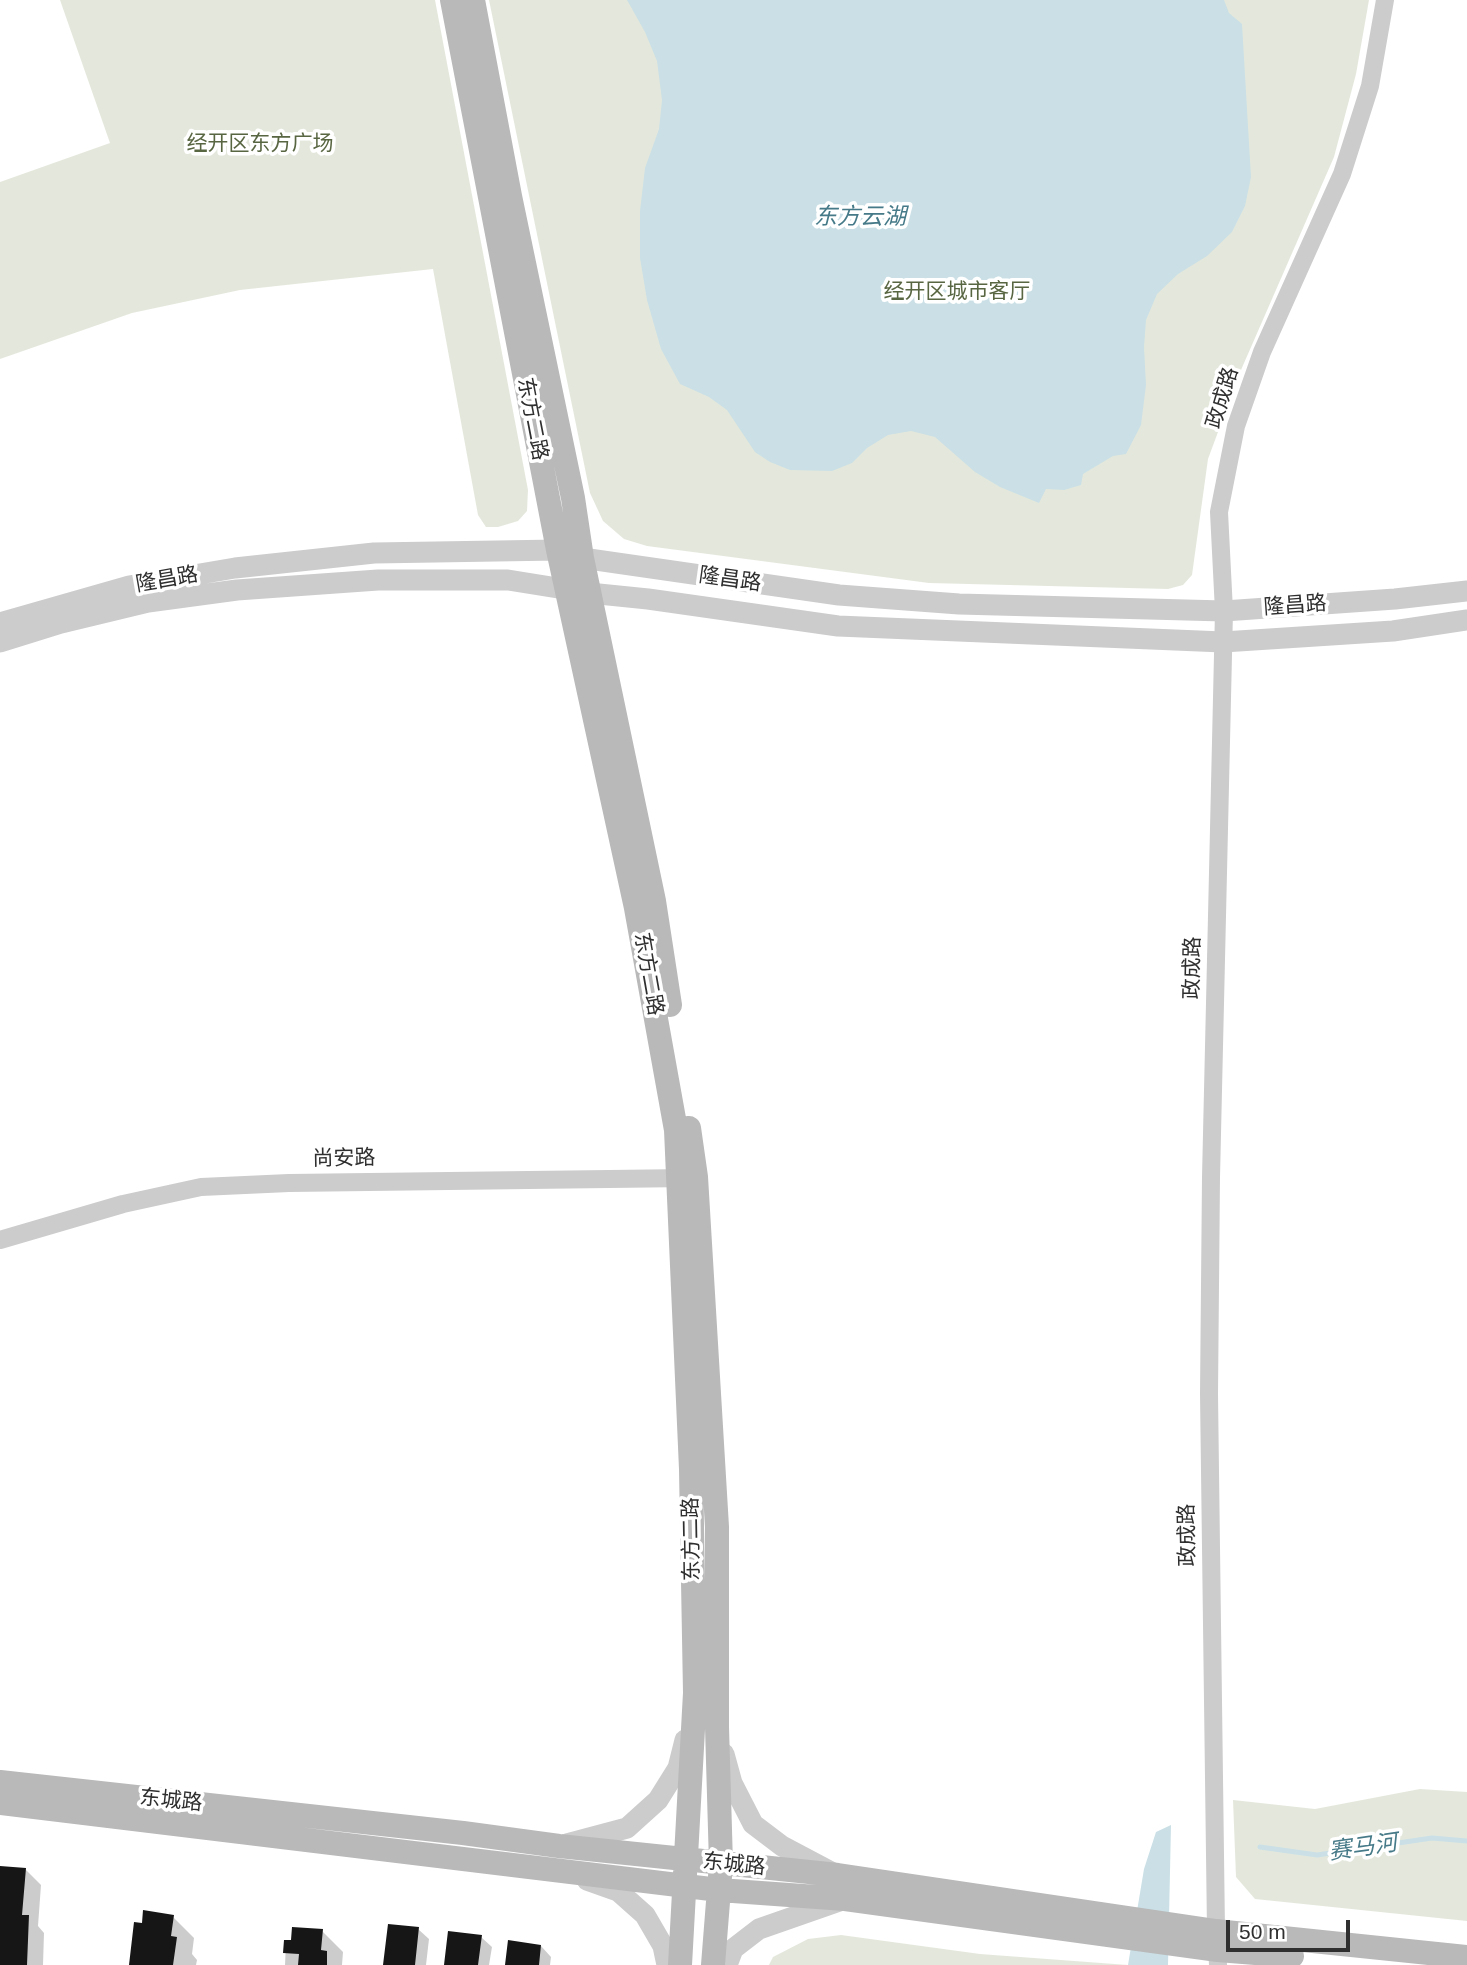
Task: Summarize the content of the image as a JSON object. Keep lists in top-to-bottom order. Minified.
{"streets":{"main road":["东方二路","东城路"],"street":["政成路","隆昌路","尚安路"]},"crossings":[["政成路","隆昌路"],["政成路","东城路"],["东方二路","隆昌路"],["东方二路","尚安路"],["东方二路","东城路"]],"water":["东方云湖","赛马河"],"parks":["经开区东方广场","经开区城市客厅"],"scale_bar":"50 m"}
